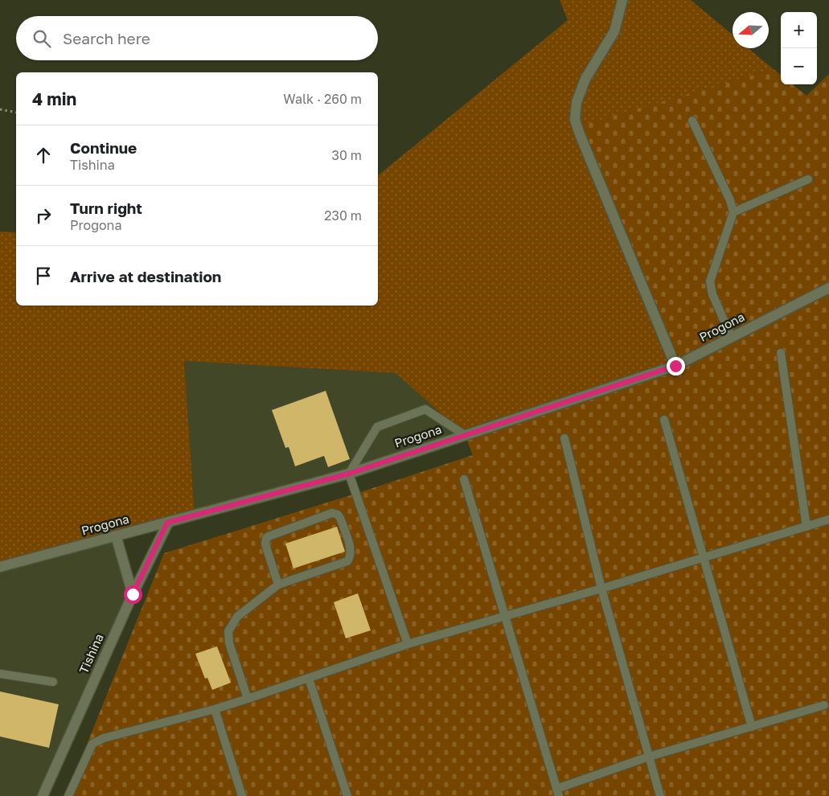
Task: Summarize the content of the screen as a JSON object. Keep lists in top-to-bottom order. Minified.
{"streets":{"street":["Progona","Tishina"]},"crossings":[["Progona","Tishina"]],"north":"left","page":{"map_buttons":["+","−"],"search":"Search here","heading":["4 min","Walk · 260 m"],"list":[["Continue","Tishina","30 m"],["Turn right","Progona","230 m"],"Arrive at destination"]}}
